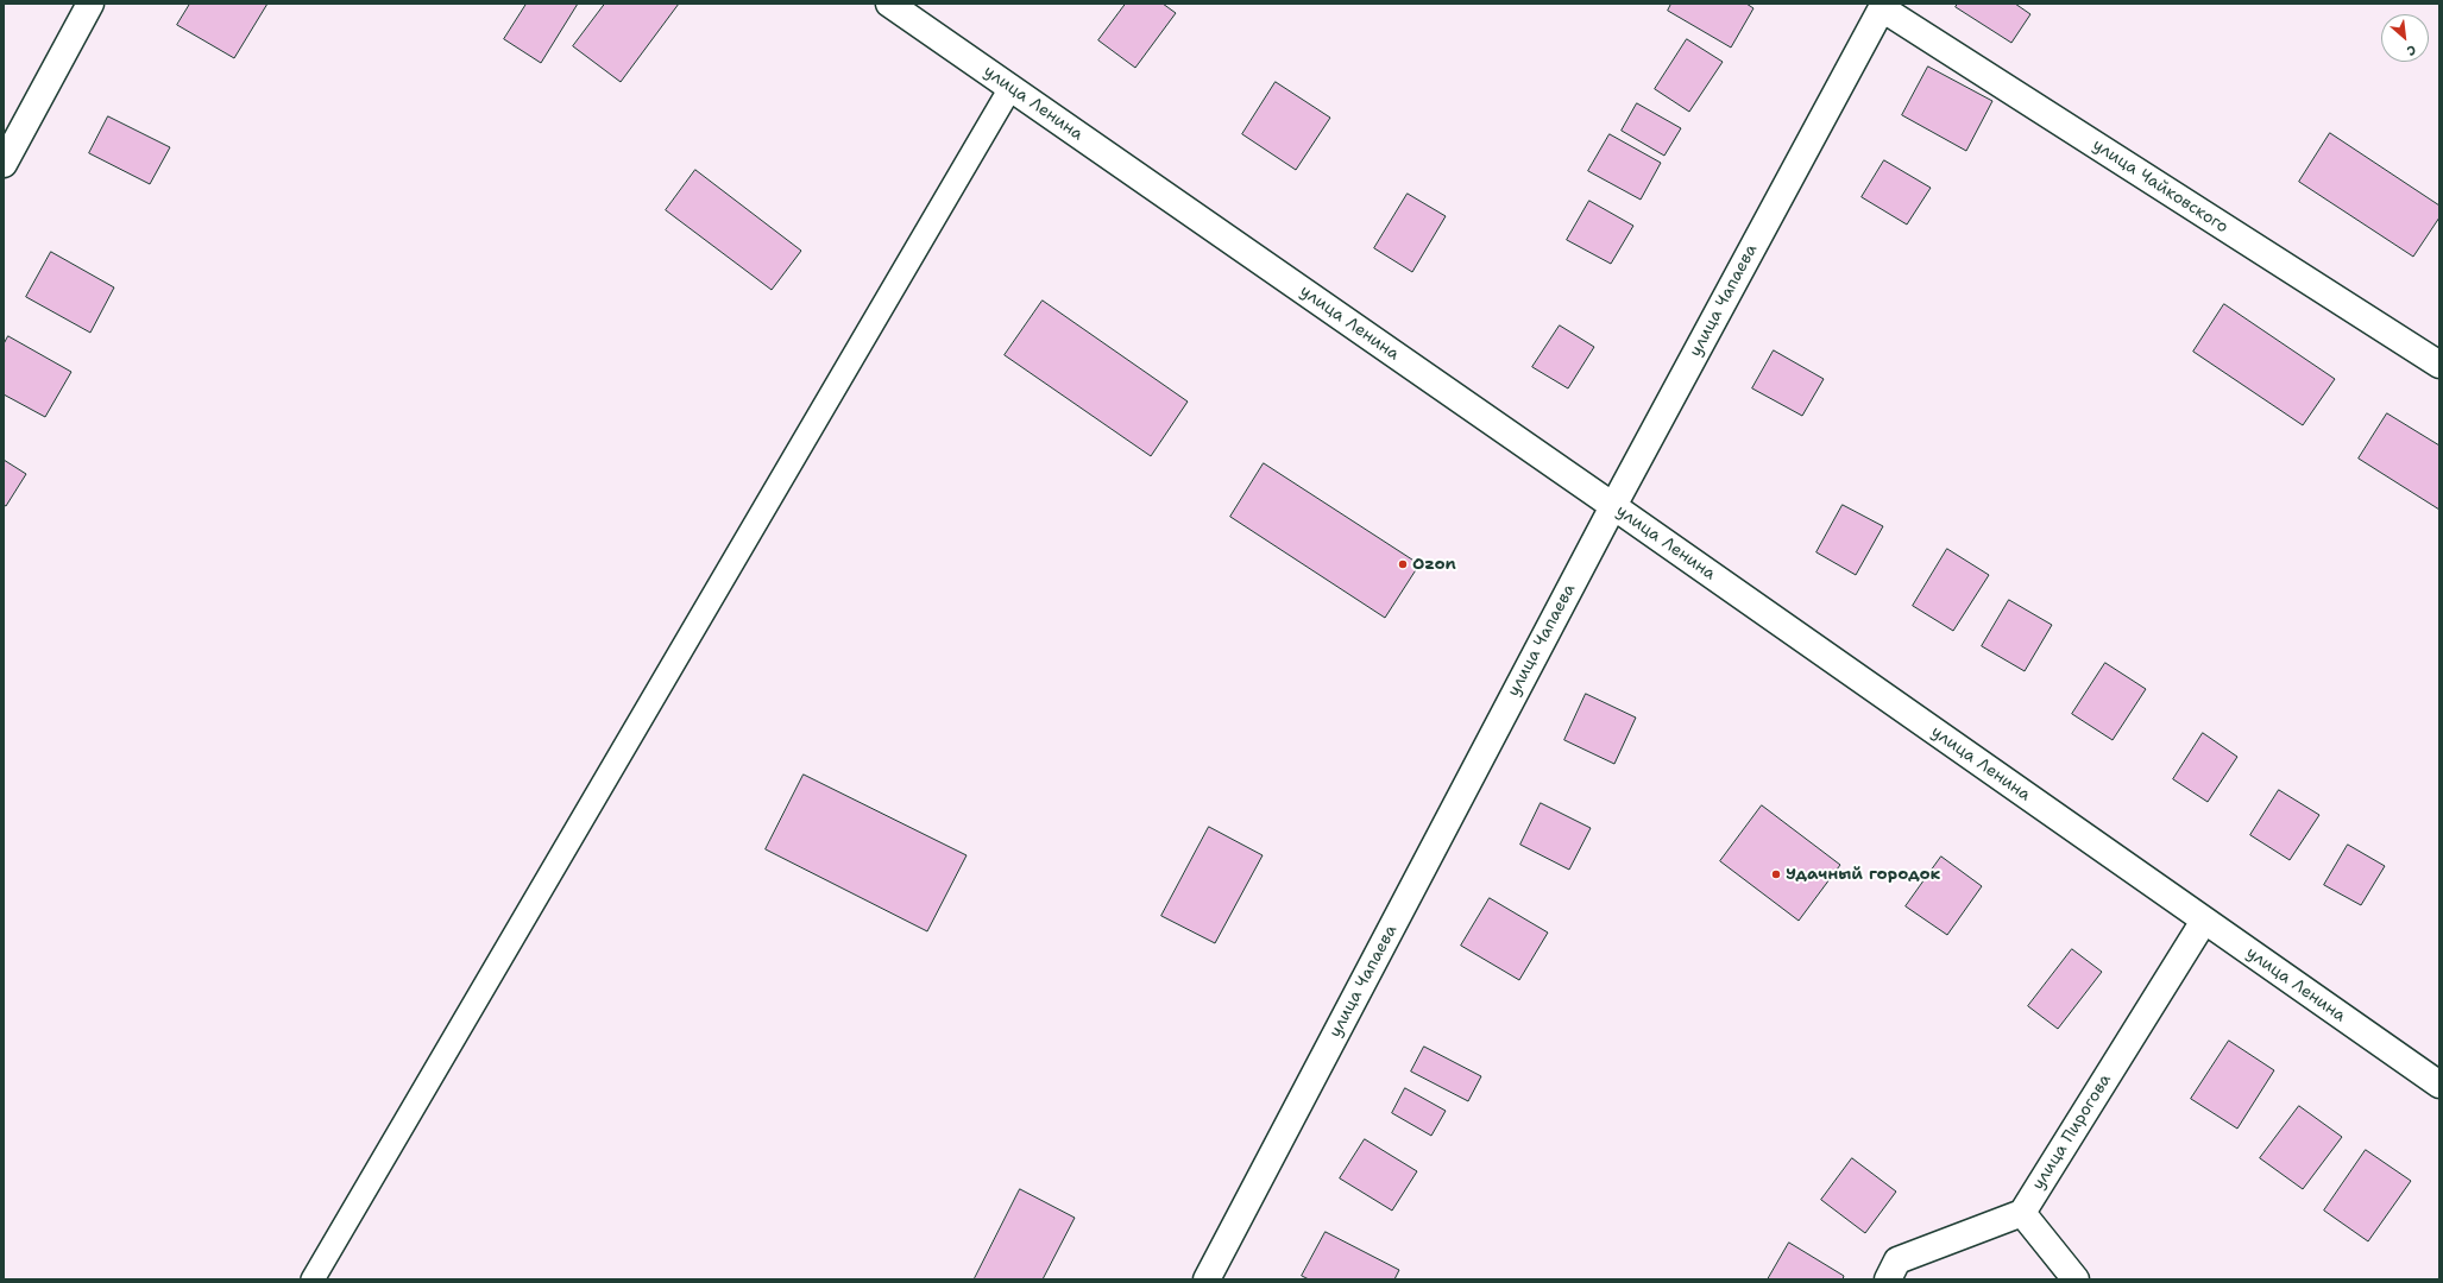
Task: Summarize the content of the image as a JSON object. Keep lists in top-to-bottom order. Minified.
{"streets":{"street":["улица Ленина","улица Чайковского","улица Чапаева","улица Пирогова"]},"crossings":[["улица Ленина","улица Чапаева"],["улица Ленина","улица Пирогова"],["улица Чайковского","улица Чапаева"]],"places":["Ozon","Удачный городок"],"north":"bottom right"}
